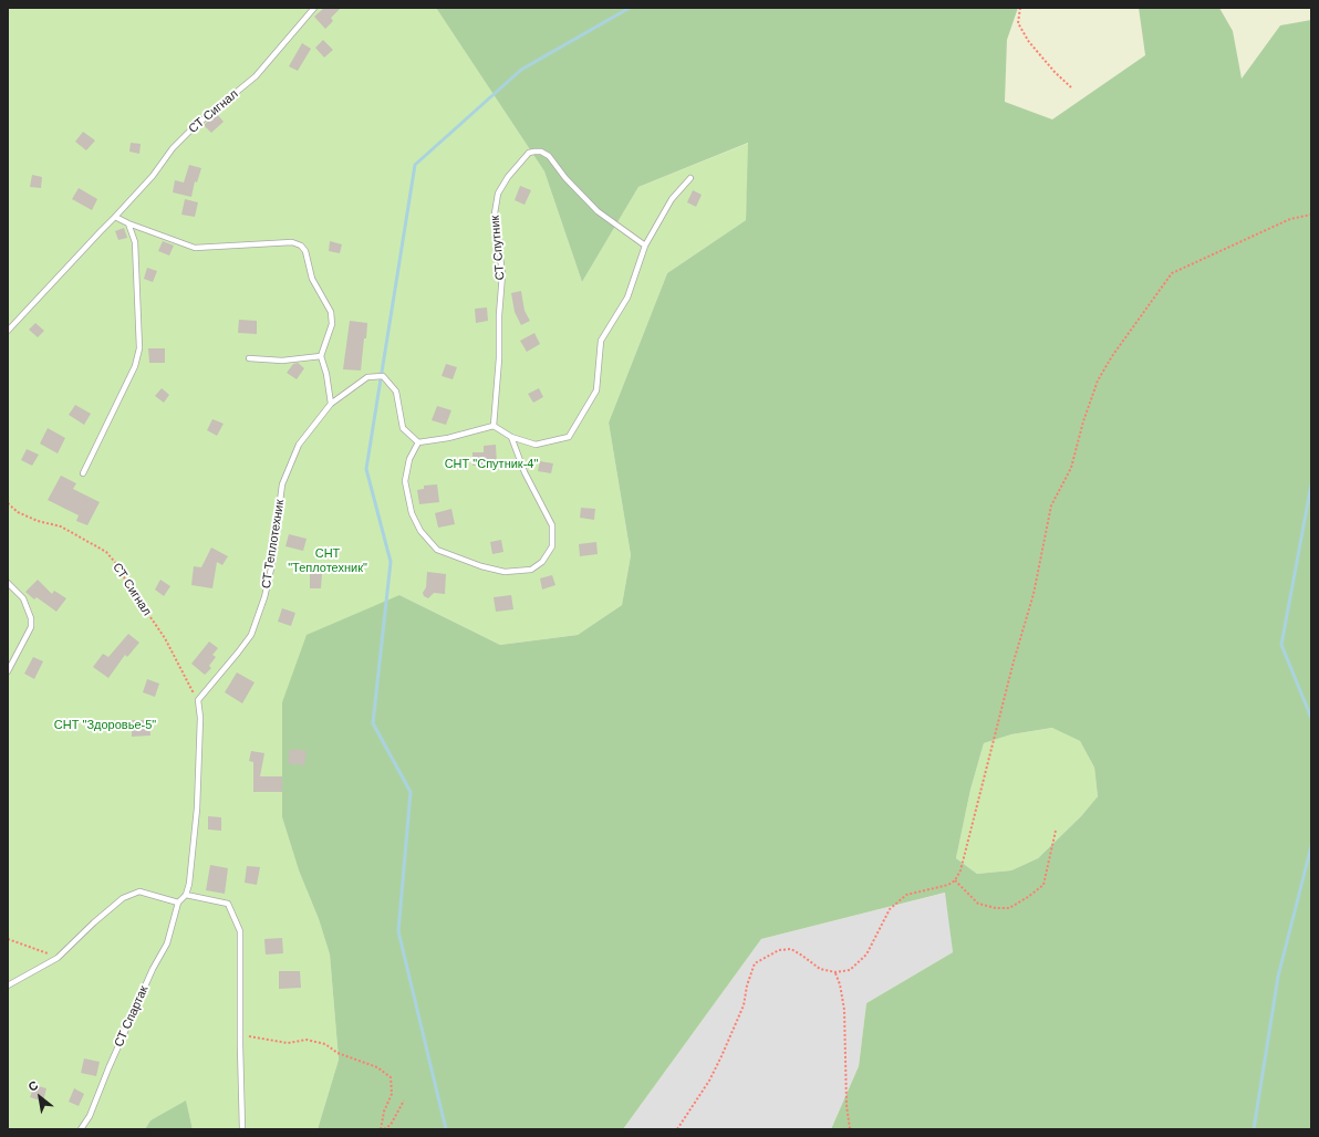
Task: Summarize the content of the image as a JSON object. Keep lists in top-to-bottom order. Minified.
{"streets":{"lane":["СТ Сигнал","СТ Спутник","СТ Теплотехник","СТ Спартак"]},"crossings":[["СТ Сигнал","СТ Теплотехник"],["СТ Спутник","СТ Теплотехник"]],"parks":["СНТ \"Спутник-4\"","СНТ \"Теплотехник\"","СНТ \"Здоровье-5\""],"north":"top left"}
